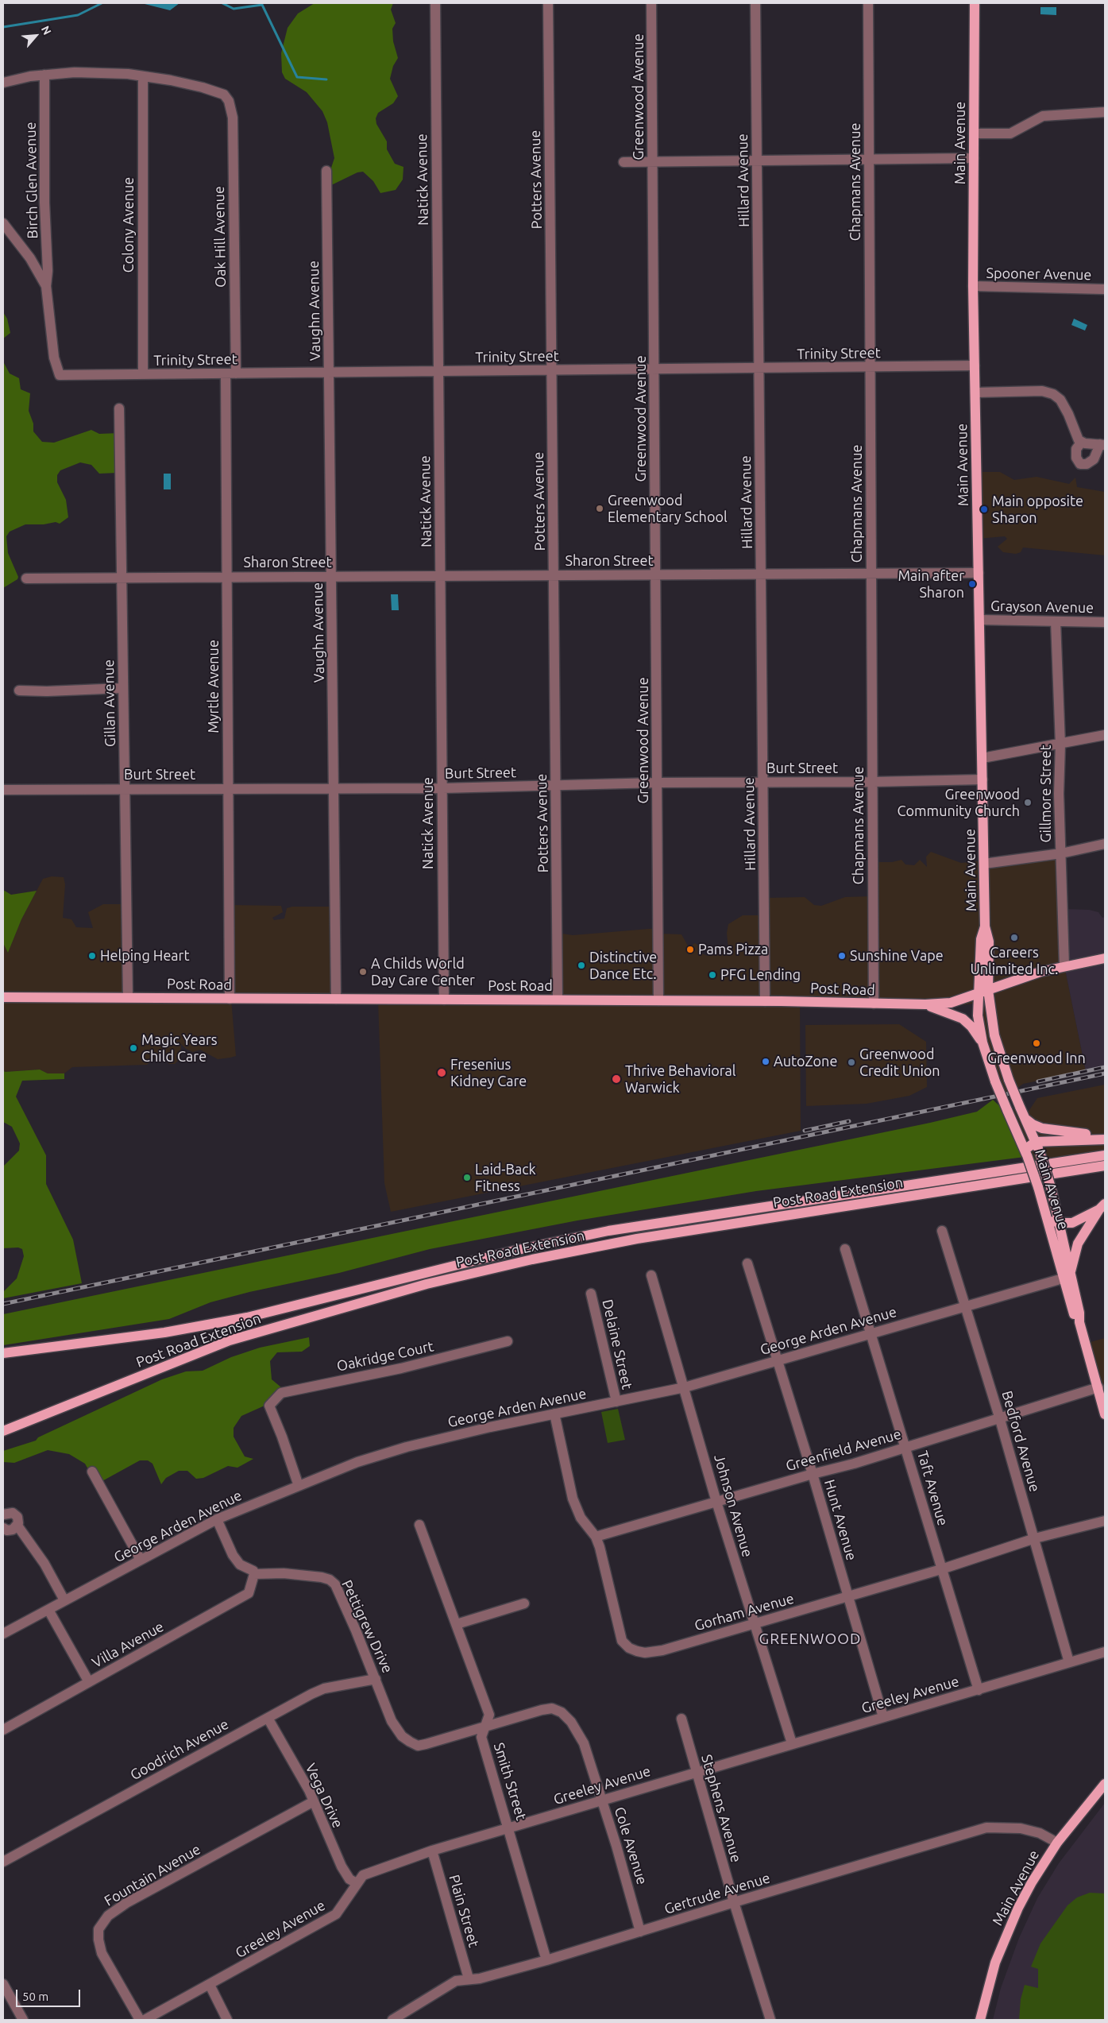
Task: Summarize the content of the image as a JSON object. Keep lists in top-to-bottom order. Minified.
{"streets":{"main road":["Main Avenue","Post Road","Post Road Extension"],"street":["Greenwood Avenue","Natick Avenue","Potters Avenue","Birch Glen Avenue","Hillard Avenue","Chapmans Avenue","Colony Avenue","Oak Hill Avenue","Spooner Avenue","Vaughn Avenue","Trinity Street","Sharon Street","Grayson Avenue","Myrtle Avenue","Gillan Avenue","Burt Street","Gillmore Street","George Arden Avenue","Delaine Street","Oakridge Court","Bedford Avenue","Greenfield Avenue","Taft Avenue","Johnson Avenue","Hunt Avenue","Gorham Avenue","Pettigrew Drive","Villa Avenue","Greeley Avenue","Goodrich Avenue","Smith Street","Vega Drive","Stephens Avenue","Cole Avenue","Fountain Avenue","Gertrude Avenue","Plain Street"]},"crossings":[["Greenwood Avenue","Trinity Street"],["Greenwood Avenue","Sharon Street"],["Greenwood Avenue","Burt Street"],["Greenwood Avenue","Post Road"],["Main Avenue","Spooner Avenue"],["Main Avenue","Trinity Street"],["Main Avenue","Sharon Street"],["Main Avenue","Grayson Avenue"],["Main Avenue","Burt Street"],["Main Avenue","Post Road"],["Main Avenue","George Arden Avenue"],["Main Avenue","Greenfield Avenue"],["Main Avenue","Gertrude Avenue"],["Natick Avenue","Trinity Street"],["Natick Avenue","Sharon Street"],["Natick Avenue","Burt Street"],["Natick Avenue","Post Road"],["Potters Avenue","Trinity Street"],["Potters Avenue","Sharon Street"],["Potters Avenue","Burt Street"],["Potters Avenue","Post Road"],["Birch Glen Avenue","Trinity Street"],["Hillard Avenue","Trinity Street"],["Hillard Avenue","Sharon Street"],["Hillard Avenue","Burt Street"],["Hillard Avenue","Post Road"],["Chapmans Avenue","Trinity Street"],["Chapmans Avenue","Sharon Street"],["Chapmans Avenue","Burt Street"],["Chapmans Avenue","Post Road"],["Colony Avenue","Oak Hill Avenue"],["Colony Avenue","Trinity Street"],["Oak Hill Avenue","Trinity Street"],["Oak Hill Avenue","Myrtle Avenue"],["Vaughn Avenue","Trinity Street"],["Vaughn Avenue","Sharon Street"],["Vaughn Avenue","Burt Street"],["Vaughn Avenue","Post Road"],["Trinity Street","Myrtle Avenue"],["Sharon Street","Myrtle Avenue"],["Sharon Street","Gillan Avenue"],["Grayson Avenue","Gillmore Street"],["Myrtle Avenue","Burt Street"],["Myrtle Avenue","Post Road"],["Gillan Avenue","Burt Street"],["Gillan Avenue","Post Road"],["Gillmore Street","Post Road"],["George Arden Avenue","Delaine Street"],["George Arden Avenue","Oakridge Court"],["George Arden Avenue","Bedford Avenue"],["George Arden Avenue","Taft Avenue"],["George Arden Avenue","Johnson Avenue"],["George Arden Avenue","Hunt Avenue"],["George Arden Avenue","Gorham Avenue"],["Bedford Avenue","Greenfield Avenue"],["Bedford Avenue","Gorham Avenue"],["Bedford Avenue","Greeley Avenue"],["Greenfield Avenue","Taft Avenue"],["Greenfield Avenue","Johnson Avenue"],["Greenfield Avenue","Hunt Avenue"],["Greenfield Avenue","Gorham Avenue"],["Taft Avenue","Gorham Avenue"],["Taft Avenue","Greeley Avenue"],["Johnson Avenue","Gorham Avenue"],["Johnson Avenue","Greeley Avenue"],["Hunt Avenue","Gorham Avenue"],["Hunt Avenue","Greeley Avenue"],["Pettigrew Drive","Villa Avenue"],["Pettigrew Drive","Goodrich Avenue"],["Pettigrew Drive","Smith Street"],["Pettigrew Drive","Cole Avenue"],["Greeley Avenue","Smith Street"],["Greeley Avenue","Vega Drive"],["Greeley Avenue","Stephens Avenue"],["Greeley Avenue","Cole Avenue"],["Greeley Avenue","Plain Street"],["Goodrich Avenue","Vega Drive"],["Smith Street","Cole Avenue"],["Smith Street","Gertrude Avenue"],["Vega Drive","Fountain Avenue"],["Stephens Avenue","Gertrude Avenue"],["Cole Avenue","Gertrude Avenue"],["Gertrude Avenue","Plain Street"]],"districts":["GREENWOOD"],"places":["Greenwood Elementary School","Main opposite Sharon","Main after Sharon","Greenwood Community Church","Careers Unlimited Inc.","Pams Pizza","Helping Heart","Sunshine Vape","Distinctive Dance Etc.","A Childs World Day Care Center","PFG Lending","Greenwood Inn","Magic Years Child Care","AutoZone","Greenwood Credit Union","Fresenius Kidney Care","Thrive Behavioral Warwick","Laid-Back Fitness"],"scale_bar":"50 m","north":"top right"}
